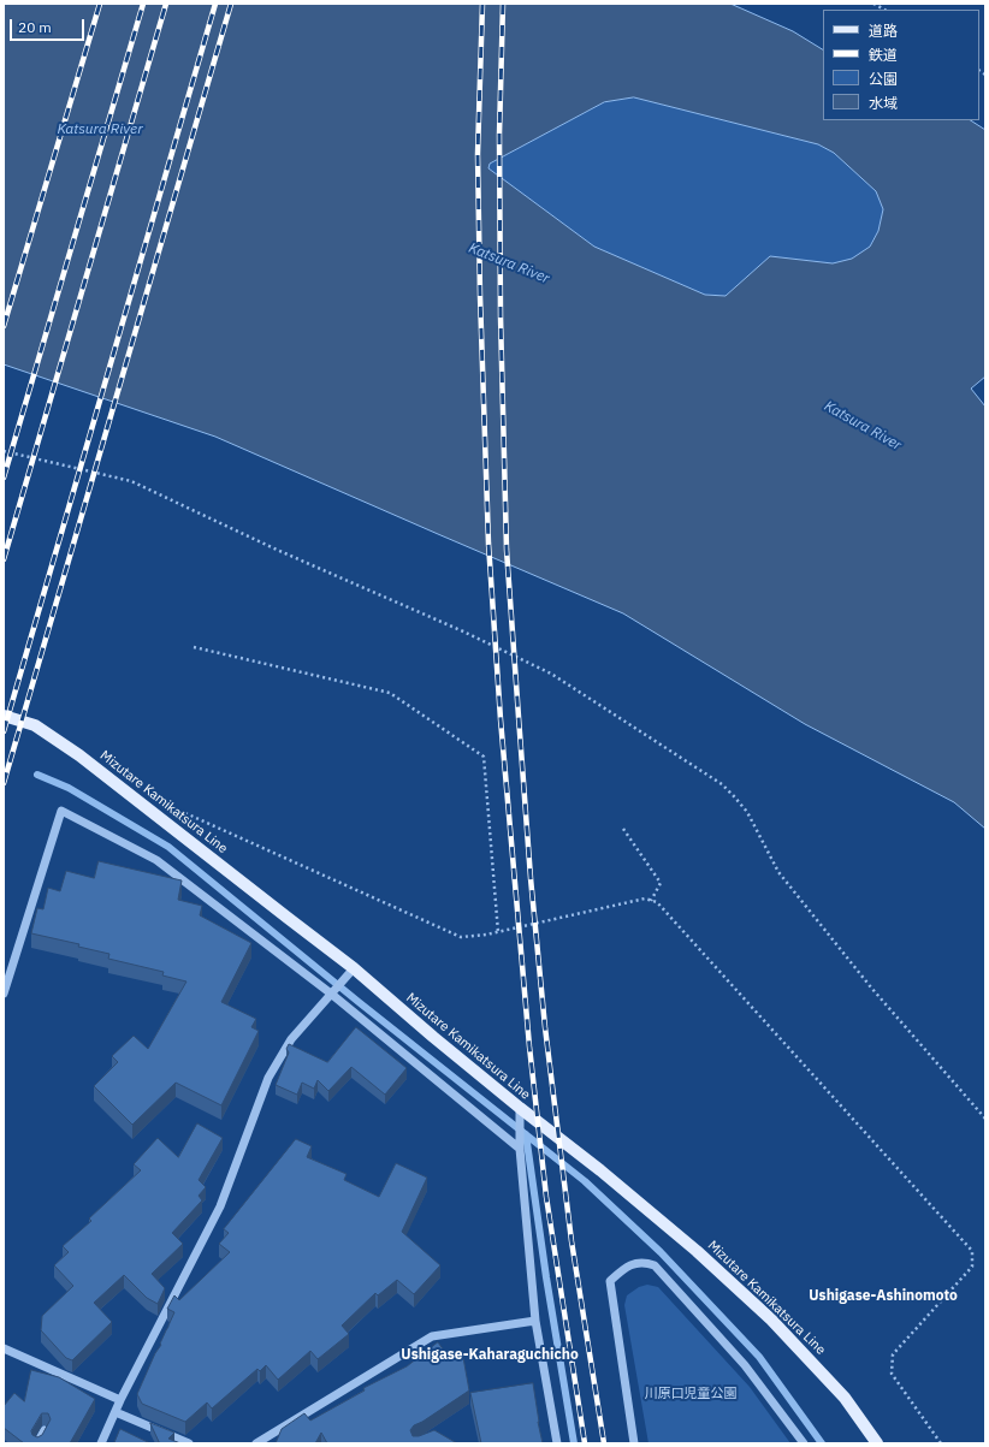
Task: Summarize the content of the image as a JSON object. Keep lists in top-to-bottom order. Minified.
{"streets":{"main road":["Mizutare Kamikatsura Line"]},"districts":["Ushigase-Ashinomoto","Ushigase-Kaharaguchicho"],"water":["Katsura River"],"parks":["川原口児童公園"],"legend":["道路","鉄道","公園","水域"],"scale_bar":"20 m"}
